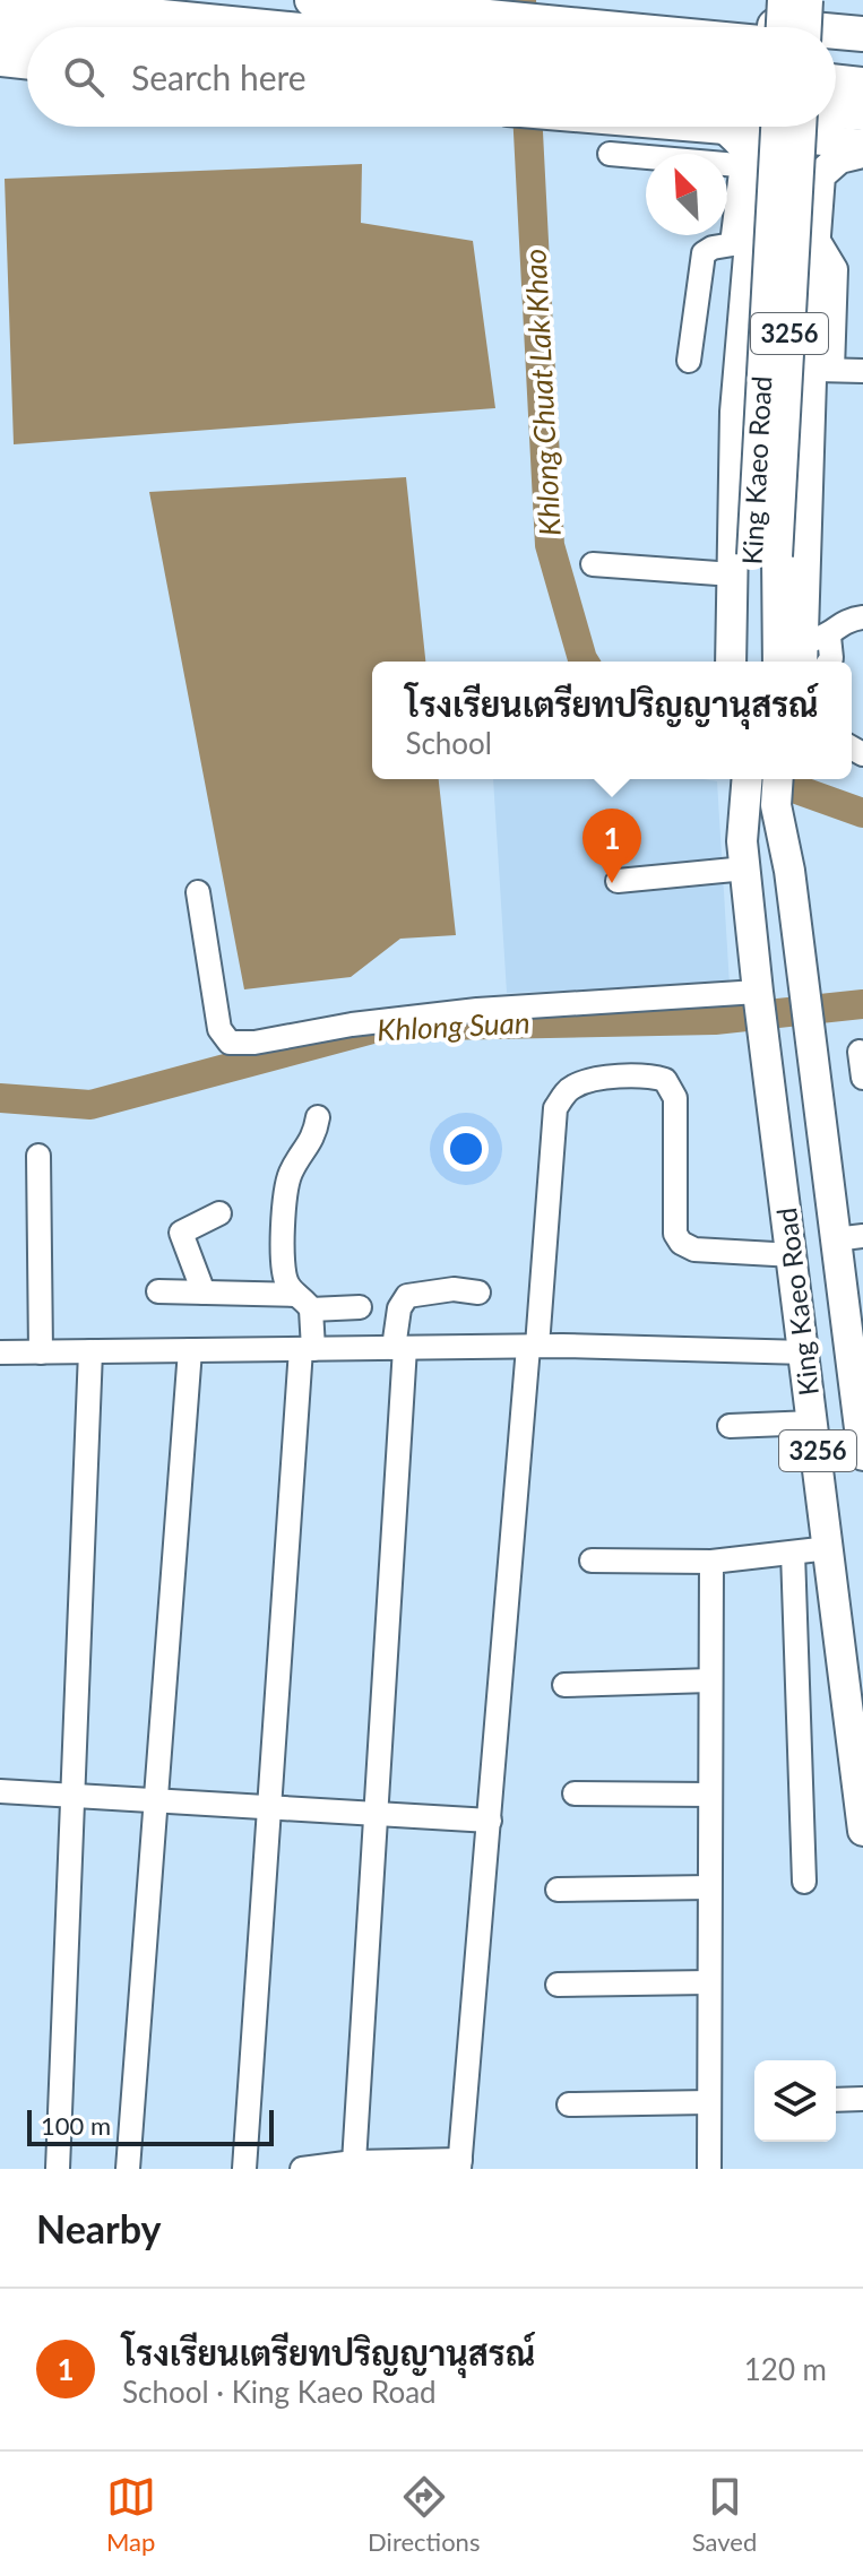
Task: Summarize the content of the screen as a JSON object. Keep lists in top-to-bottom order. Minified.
{"streets":{"main road":["3256","King Kaeo Road"]},"water":["Khlong Chuat Lak Khao","Khlong Suan"],"scale_bar":"100 m","north":"top left","page":{"search":"Search here","popup":["โรงเรียนเตรียทปริญญานุสรณ์","School"],"pins":"1","scale":"100 m","heading":"Nearby","list":[{"mark":"1","name":"โรงเรียนเตรียทปริญญานุสรณ์","note":"School · King Kaeo Road","value":"120 m"}],"nav":["Map","Directions","Saved"]}}
